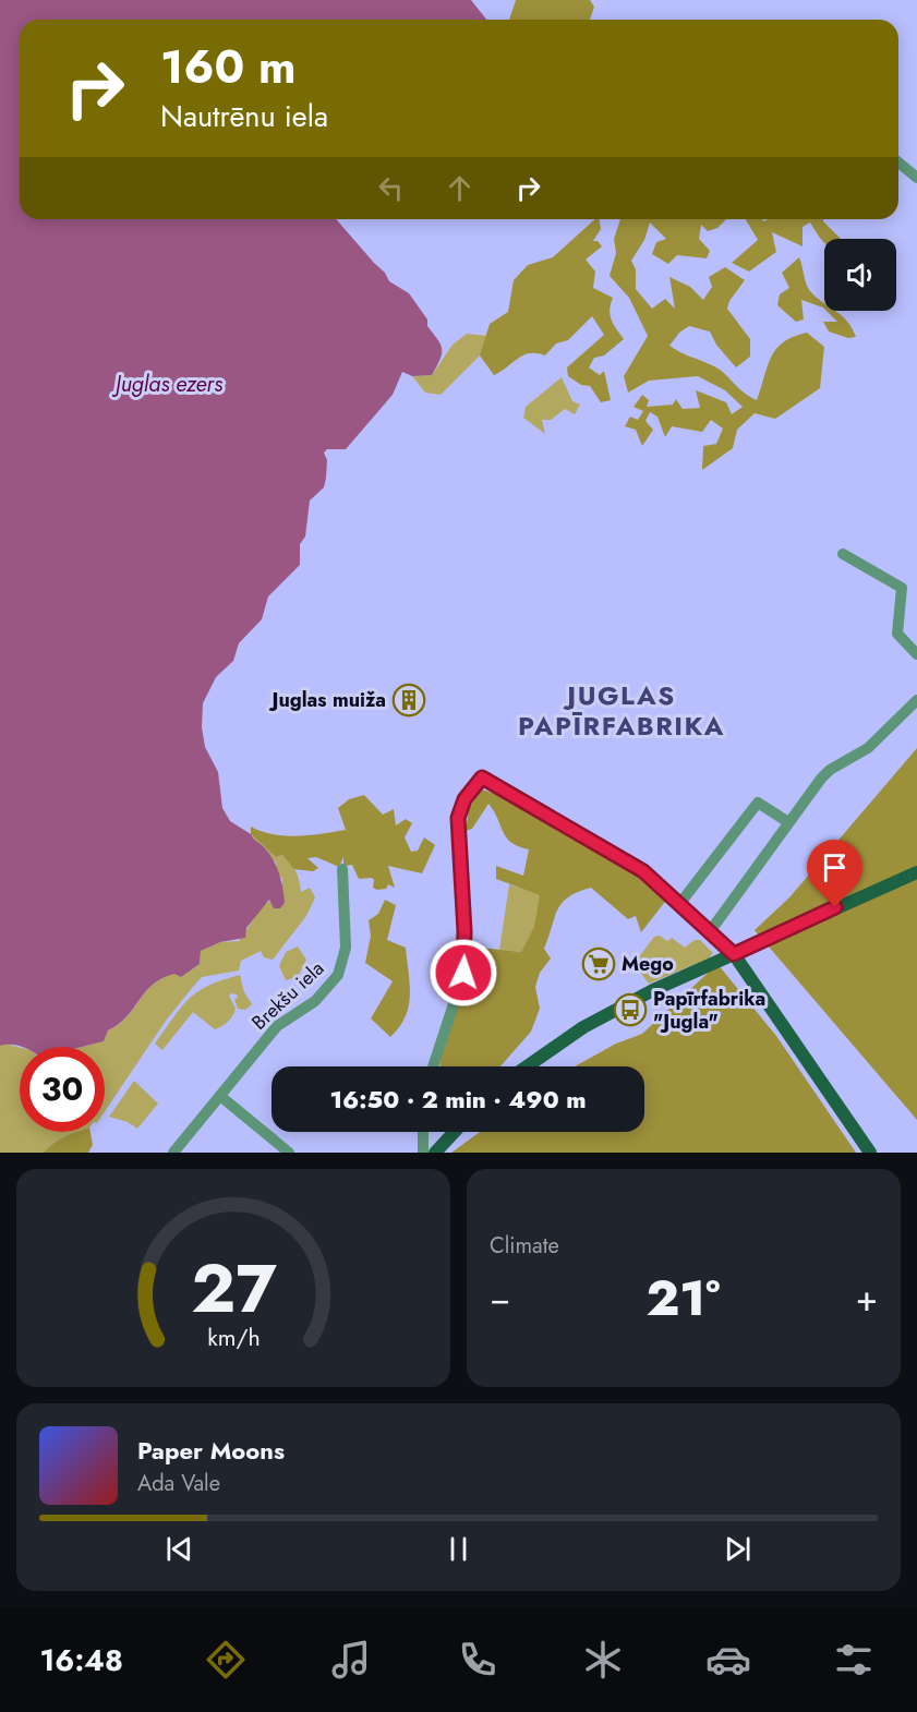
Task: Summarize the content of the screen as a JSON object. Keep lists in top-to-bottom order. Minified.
{"streets":{"street":["Brekšu iela"]},"districts":["JUGLAS PAPĪRFABRIKA"],"water":["Juglas ezers"],"places":{"building":["Juglas muiža"],"supermarket":["Mego"],"bus stop":["Papīrfabrika \"Jugla\""]},"page":{"turn":["160 m","Nautrēnu iela"],"limit":"30","trip":"16:50 · 2 min · 490 m","tile":"Climate","heat":["−","21°","+"],"song":["Paper Moons","Ada Vale"],"tabs":"16:48","gauge":["27","km/h"]}}
